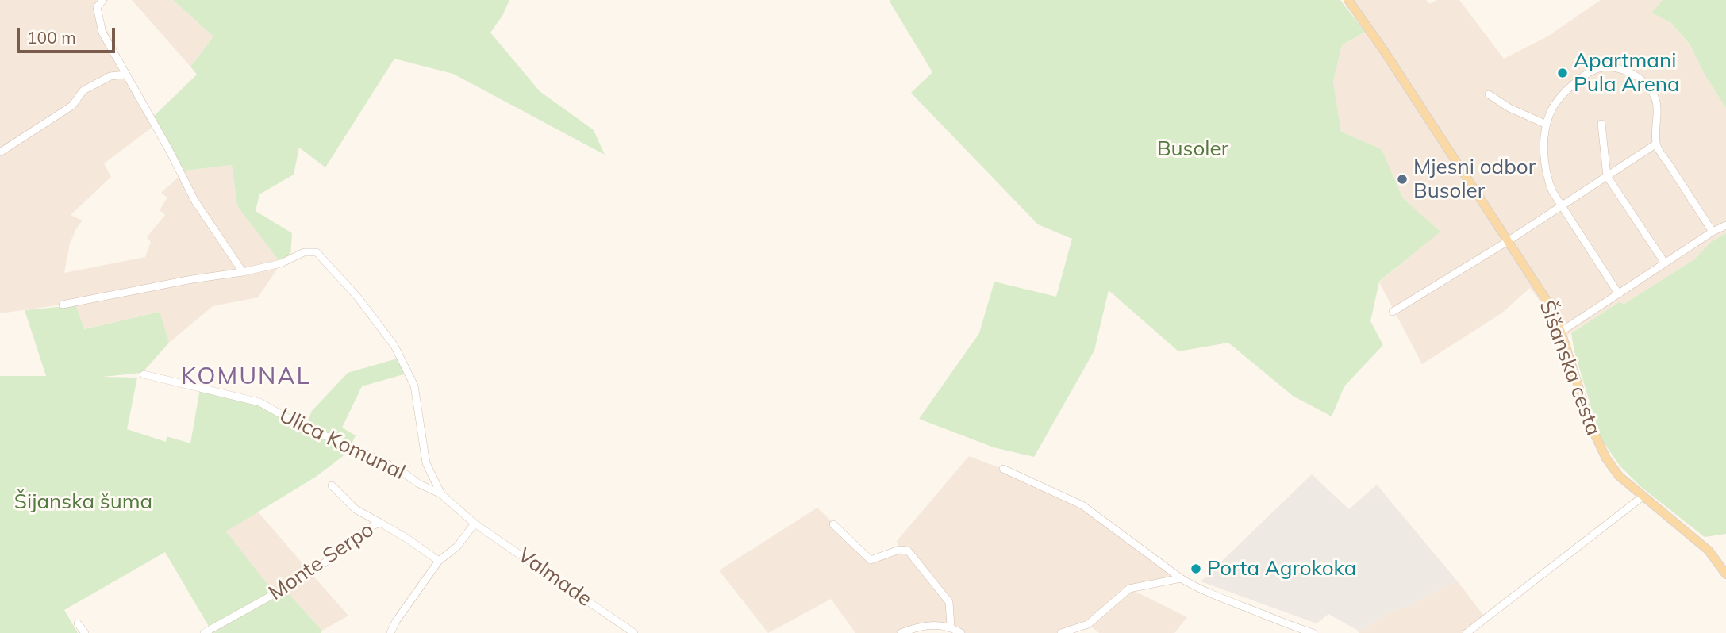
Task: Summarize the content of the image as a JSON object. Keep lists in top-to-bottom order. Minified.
{"streets":{"main road":["Šišanska cesta"],"street":["Ulica Komunal","Monte Serpo","Valmade"]},"crossings":[["Ulica Komunal","Valmade"]],"districts":["KOMUNAL"],"parks":["Busoler","Šijanska šuma"],"places":["Apartmani Pula Arena","Mjesni odbor Busoler","Porta Agrokoka"],"scale_bar":"100 m"}
